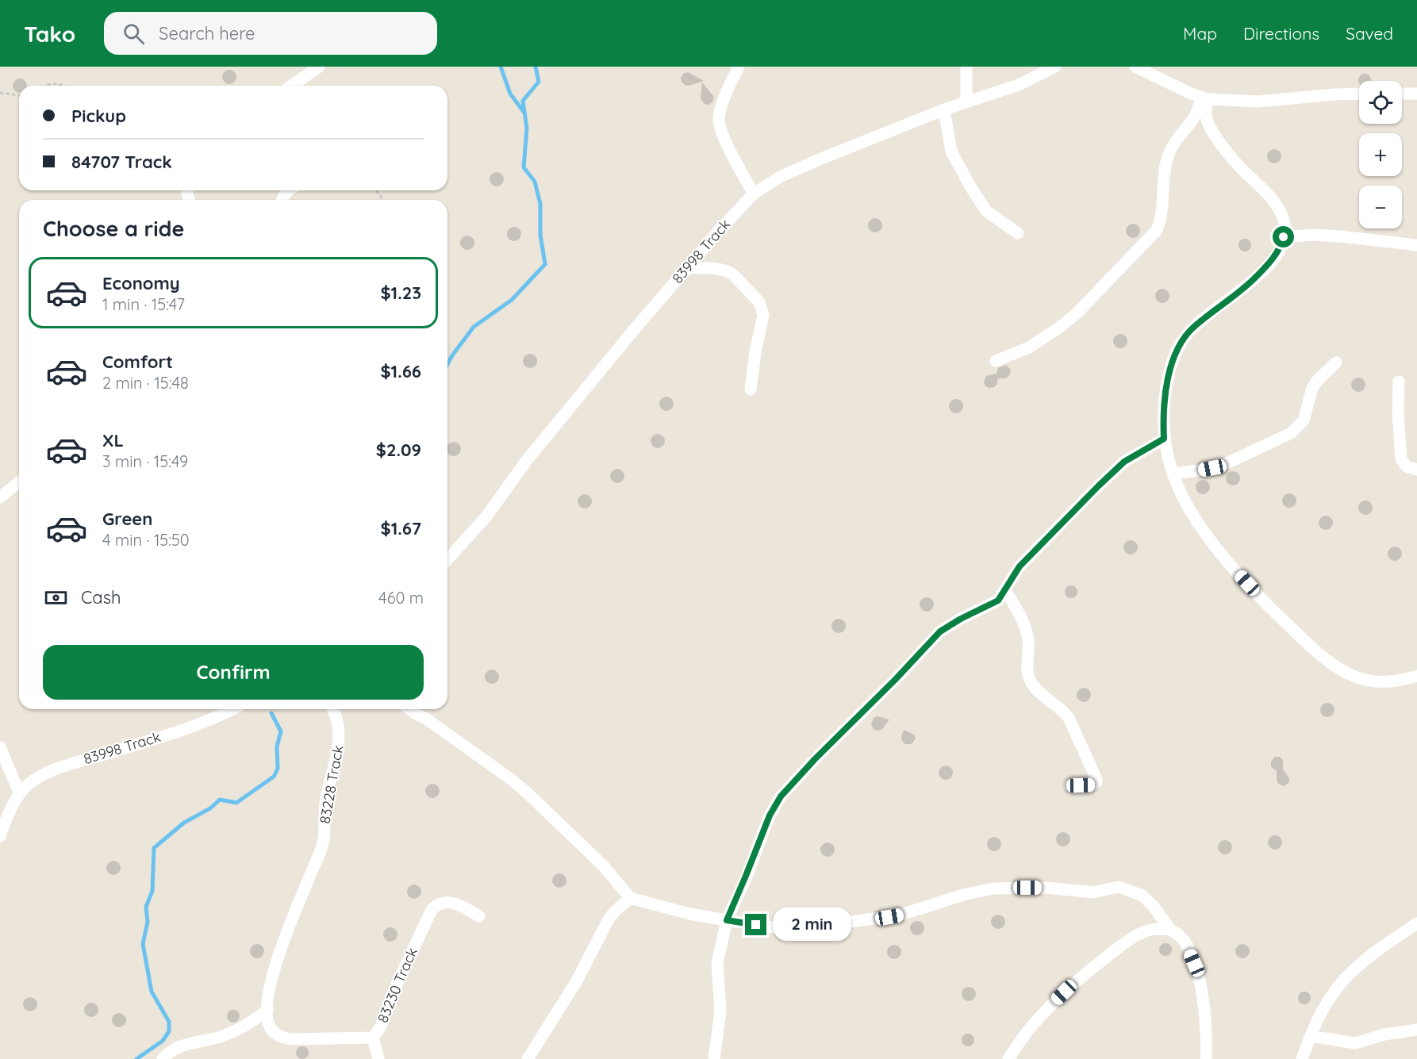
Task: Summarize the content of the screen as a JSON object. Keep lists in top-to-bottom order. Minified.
{"streets":{"street":["83998 Track","83228 Track","83230 Track"]},"crossings":[["83228 Track","83230 Track"]],"page":{"header":"Tako","search":"Search here","nav":["Map","Directions","Saved"],"map_buttons":["+","−"],"banner":["Pickup","84707 Track"],"heading":"Choose a ride","list":[{"name":"Economy","note":"1 min · 15:47","value":"$1.23"},{"name":"Comfort","note":"2 min · 15:48","value":"$1.66"},{"name":"XL","note":"3 min · 15:49","value":"$2.09"},{"name":"Green","note":"4 min · 15:50","value":"$1.67"}],"pay":["Cash","460 m"],"buttons":"Confirm","bubble":"2 min"}}
